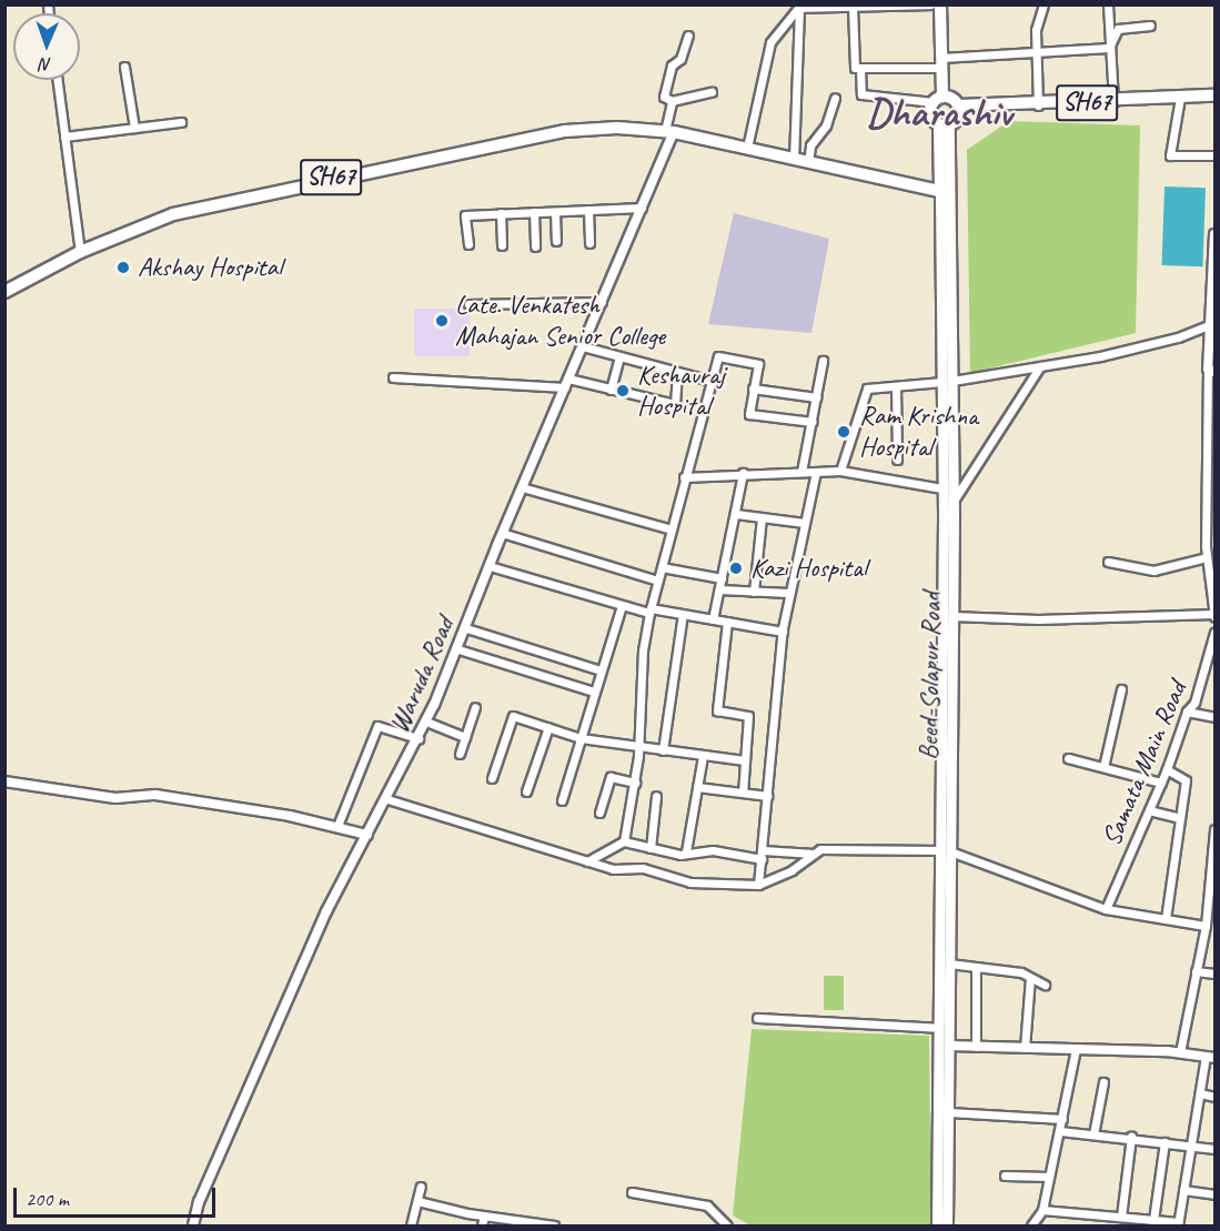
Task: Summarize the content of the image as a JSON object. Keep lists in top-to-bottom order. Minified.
{"streets":{"main road":["SH67","Beed-Solapur Road"],"street":["Waruda Road","Samata Main Road"]},"crossings":[["SH67","Waruda Road"],["SH67","Beed-Solapur Road"]],"districts":["Dharashiv"],"places":["Akshay Hospital","Late. Venkatesh Mahajan Senior College","Keshavraj Hospital","Ram Krishna Hospital","Kazi Hospital"],"scale_bar":"200 m","north":"bottom"}
